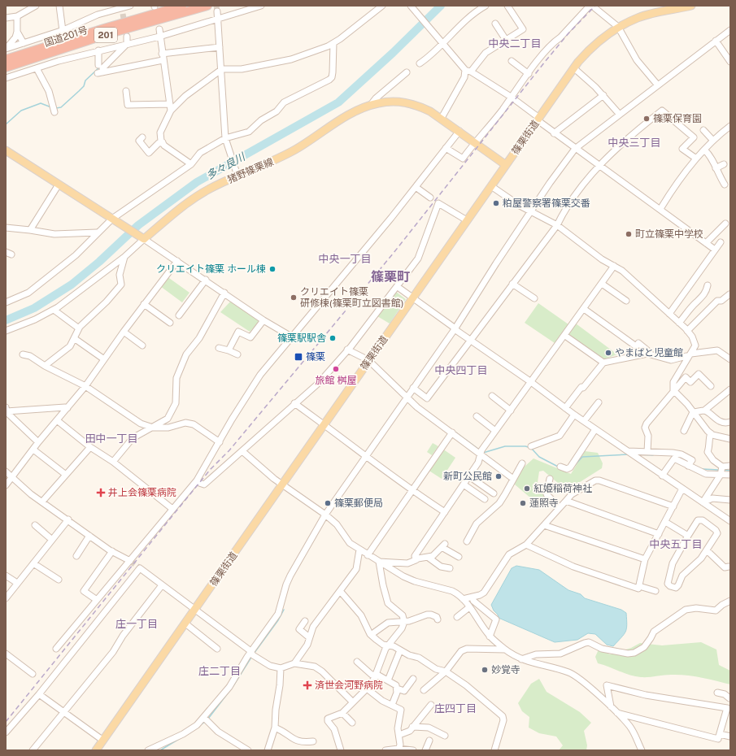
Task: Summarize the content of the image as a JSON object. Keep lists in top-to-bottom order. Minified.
{"streets":{"highway":["201","国道201号"],"main road":["篠栗街道","猪野篠栗線"]},"crossings":[["篠栗街道","猪野篠栗線"]],"districts":["中央二丁目","中央三丁目","中央一丁目","篠栗町","中央四丁目","田中一丁目","中央五丁目","庄一丁目","庄二丁目","庄四丁目"],"water":["多々良川"],"places":{"other":["篠栗保育園","粕屋警察署篠栗交番","町立篠栗中学校","クリエイト篠栗 ホール棟","クリエイト篠栗 研修棟(篠栗町立図書館)","篠栗駅駅舎","やまばと児童館","旅館 桝屋","新町公民館","紅姫稲荷神社","篠栗郵便局","蓮照寺","妙覚寺"],"transit":["篠栗"],"health":["井上会篠栗病院","済世会河野病院"]}}
